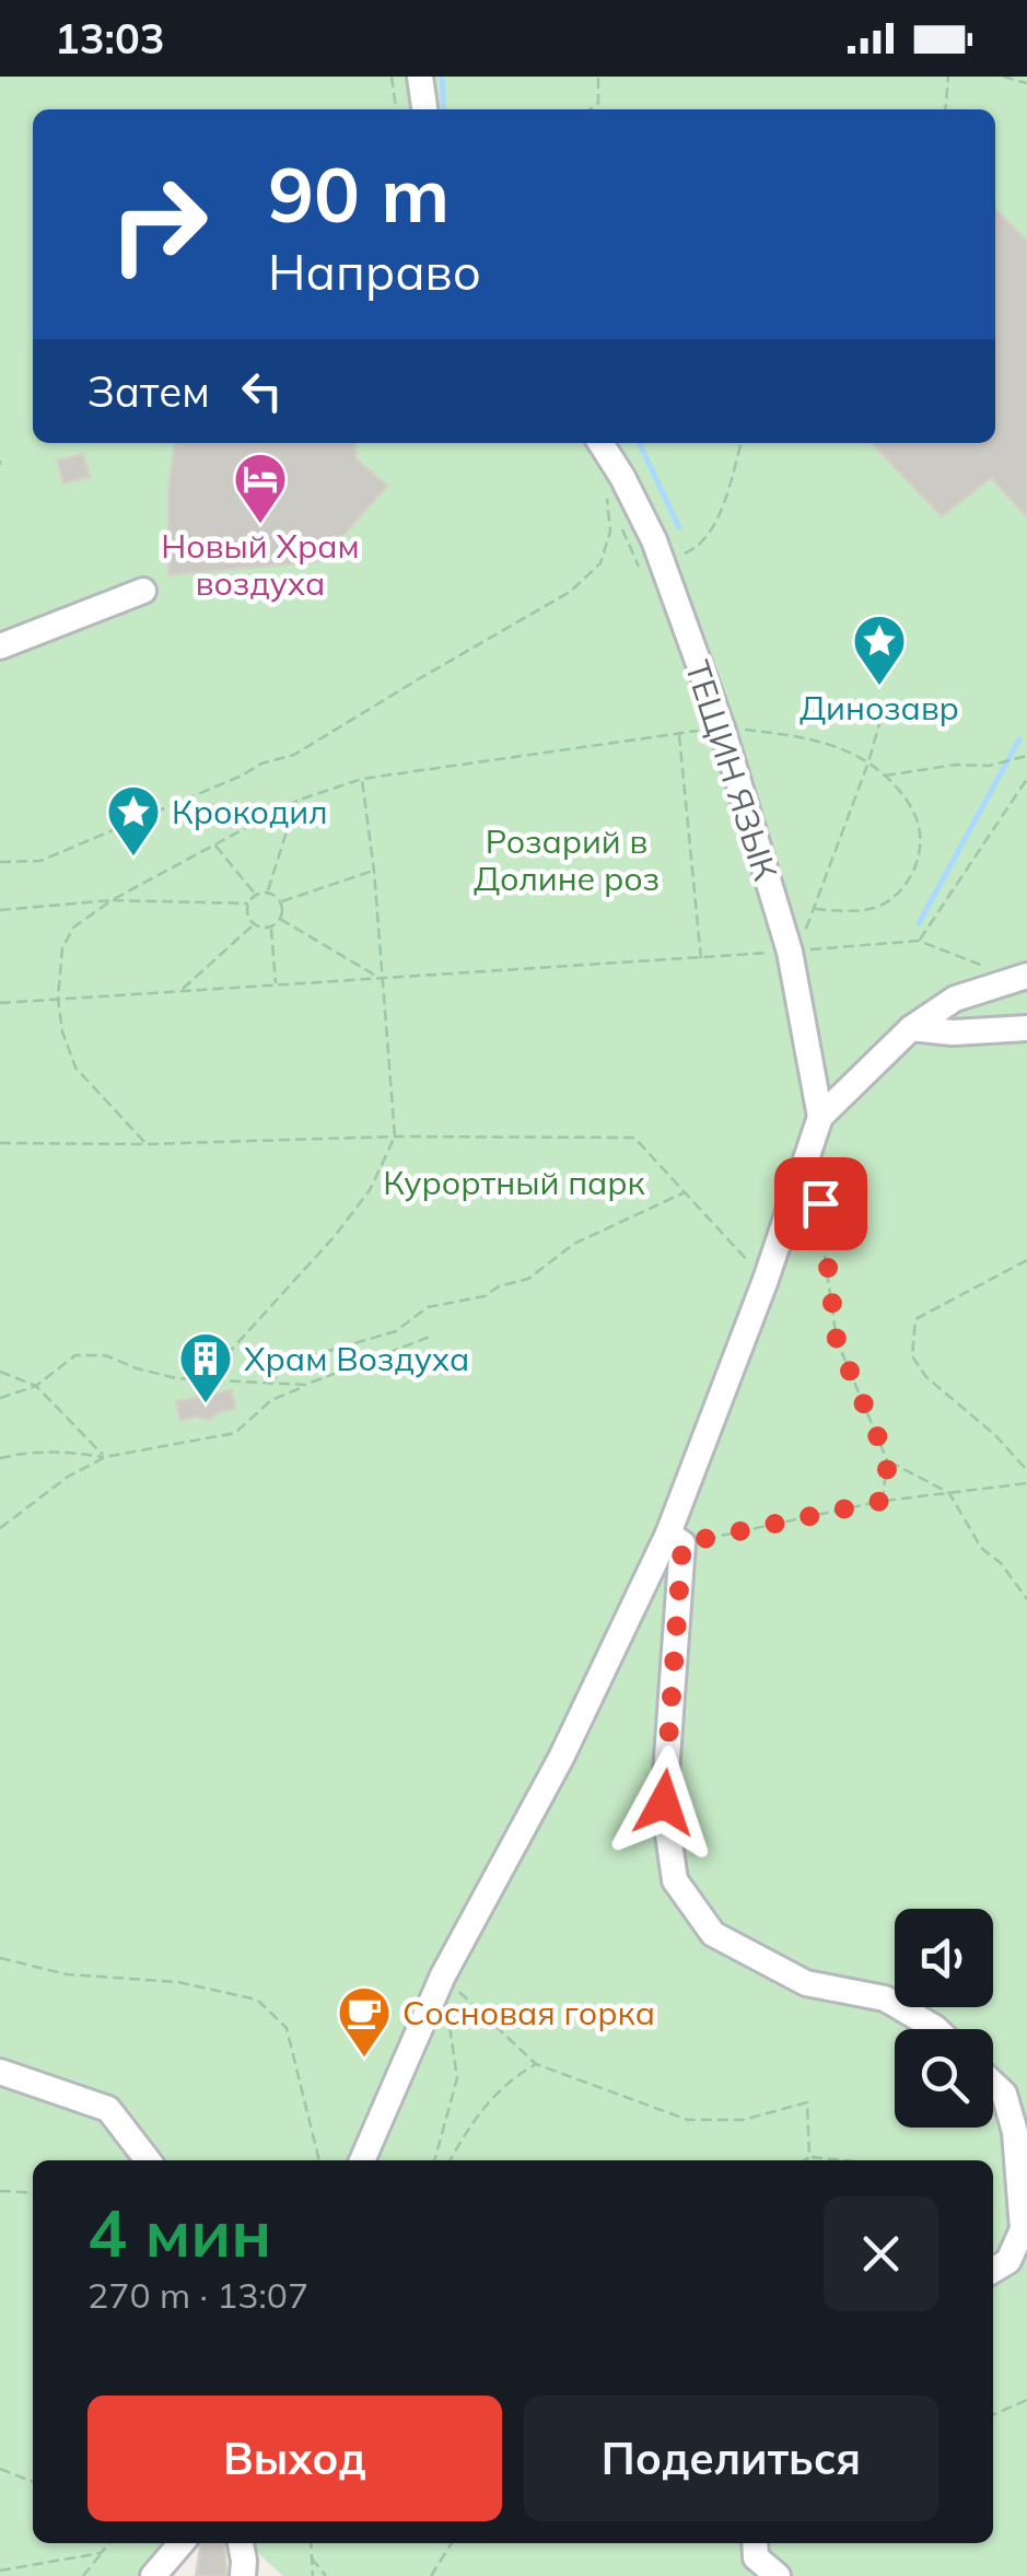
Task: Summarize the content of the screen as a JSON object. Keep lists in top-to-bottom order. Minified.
{"streets":{"lane":["ТЕЩИН ЯЗЫК"]},"parks":["Розарий в Долине роз","Курортный парк"],"places":{"hotel":["Новый Храм воздуха"],"place":["Динозавр","Крокодил"],"building":["Храм Воздуха"],"cafe":["Сосновая горка"]},"page":{"status":"13:03","turn":["90 m","Направо"],"then":"Затем","heading":["4 мин","270 m · 13:07"],"buttons":["Выход","Поделиться"]}}
